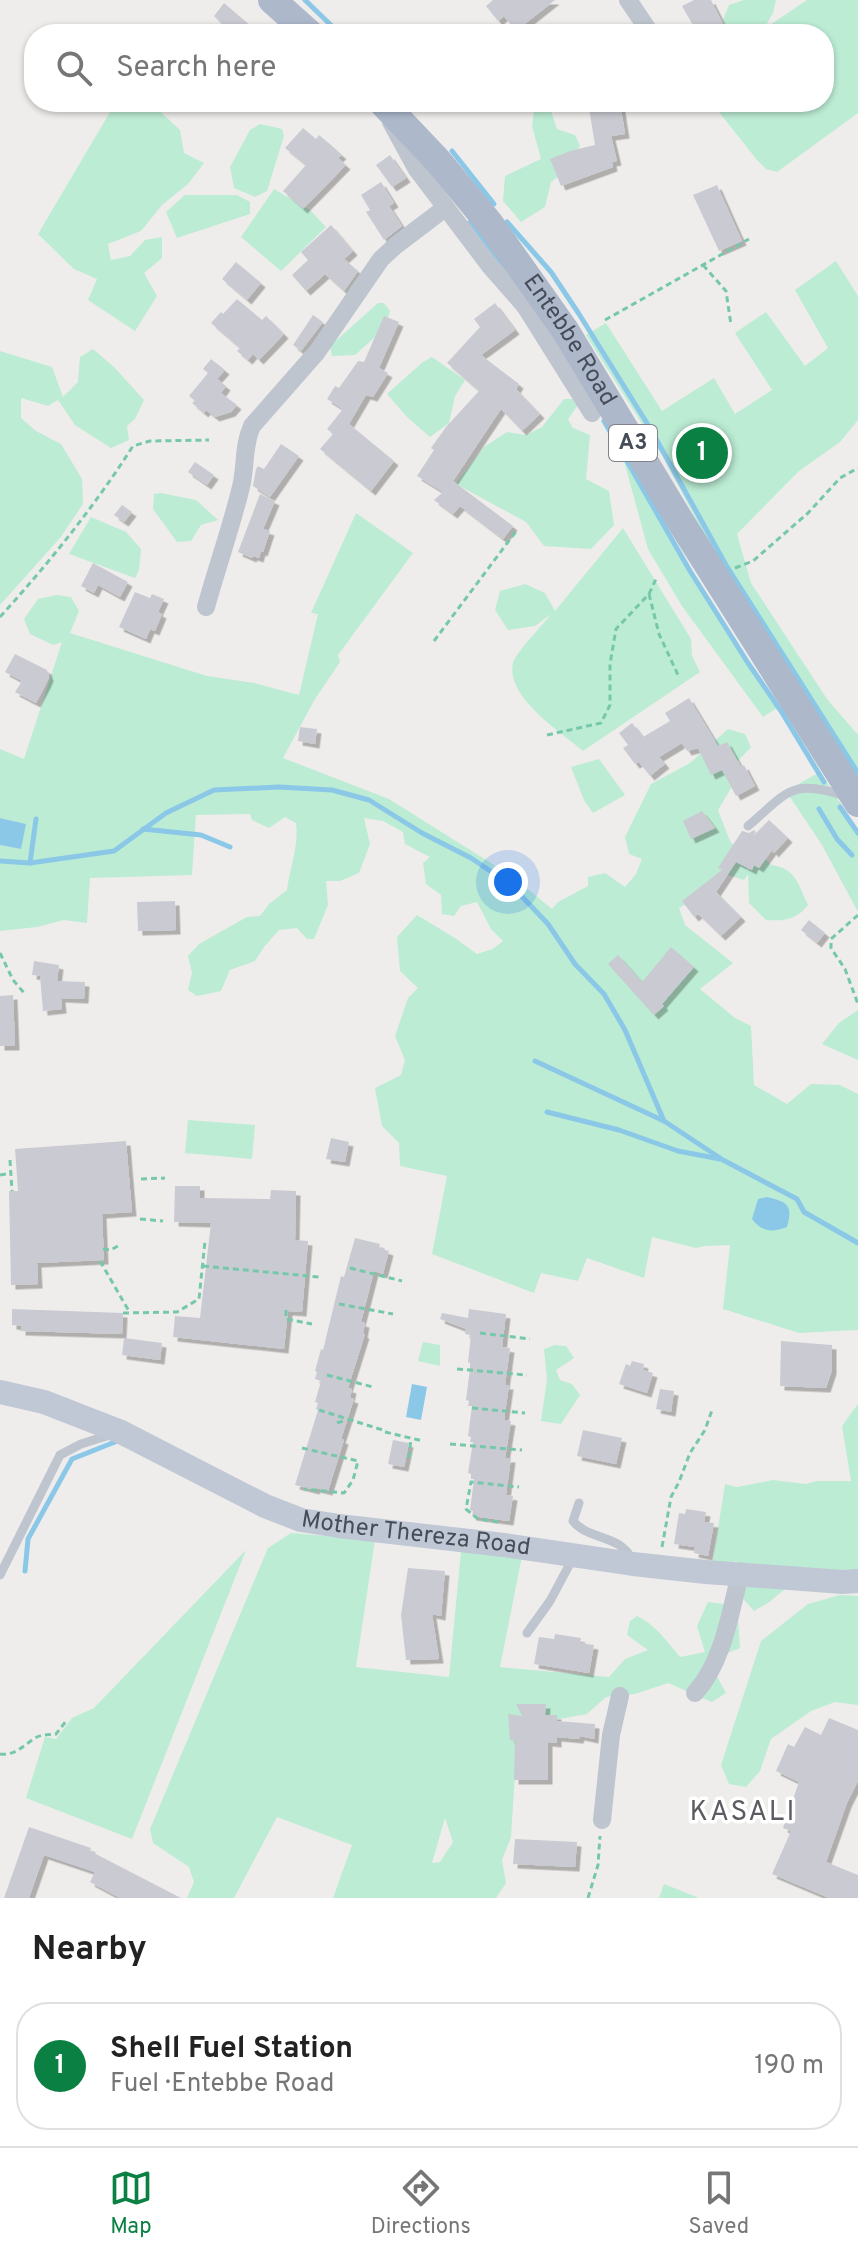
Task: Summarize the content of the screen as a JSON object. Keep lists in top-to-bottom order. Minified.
{"streets":{"main road":["Entebbe Road","A3"],"street":["Mother Thereza Road"]},"districts":["KASALI"],"page":{"search":"Search here","pins":"1","heading":"Nearby","list":[{"mark":"1","name":"Shell Fuel Station","note":"Fuel · Entebbe Road","value":"190 m"}],"nav":["Map","Directions","Saved"]}}
